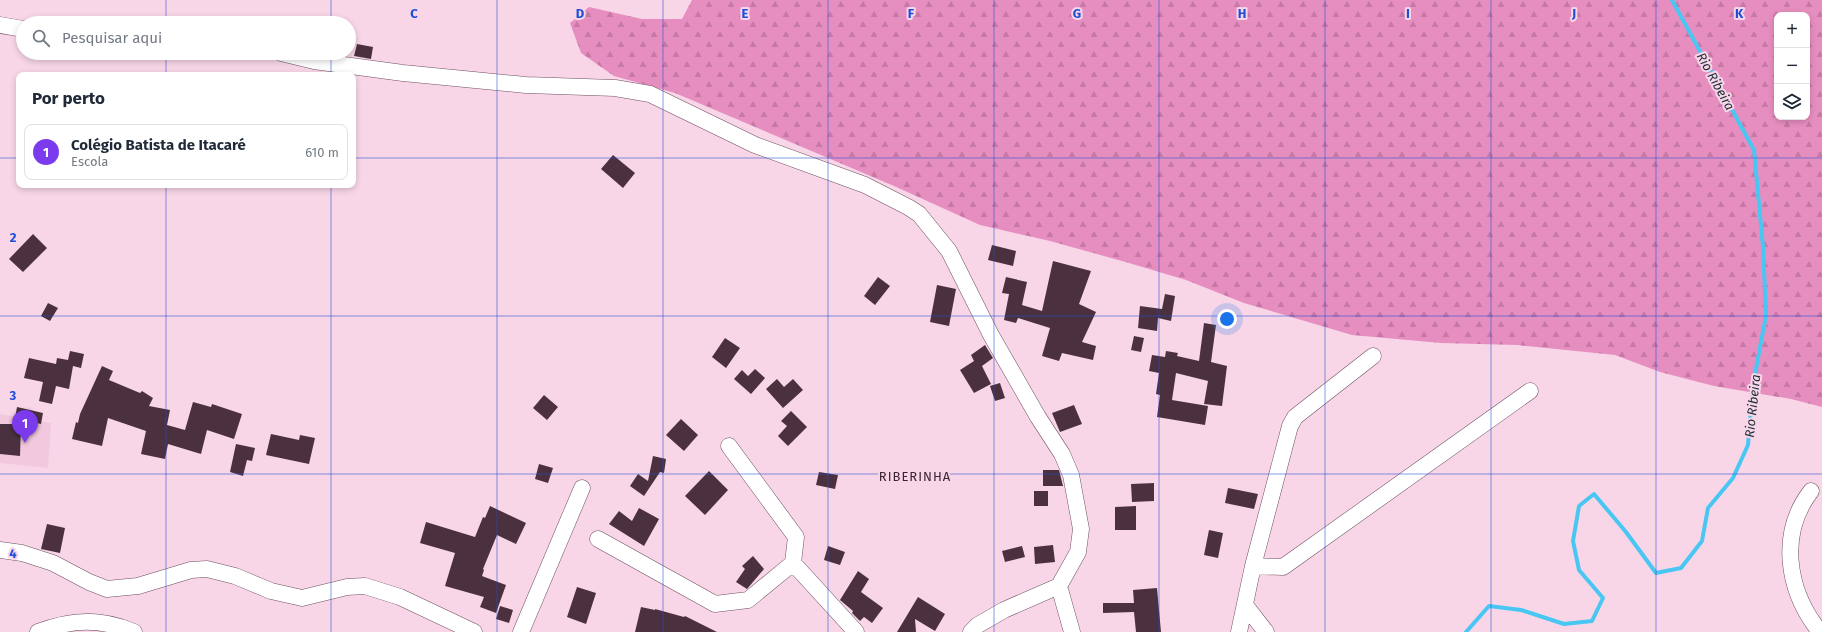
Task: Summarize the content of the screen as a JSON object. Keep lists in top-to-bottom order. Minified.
{"districts":["RIBERINHA"],"water":["Rio Ribeira"],"page":{"map_buttons":["+","−"],"search":"Pesquisar aqui","heading":"Por perto","list":[{"mark":"1","name":"Colégio Batista de Itacaré","note":"Escola","value":"610 m"}],"pins":"1"},"grid":{"columns":["C","D","E","F","G","H","I","J","K"],"rows":["2","3","4"]}}
